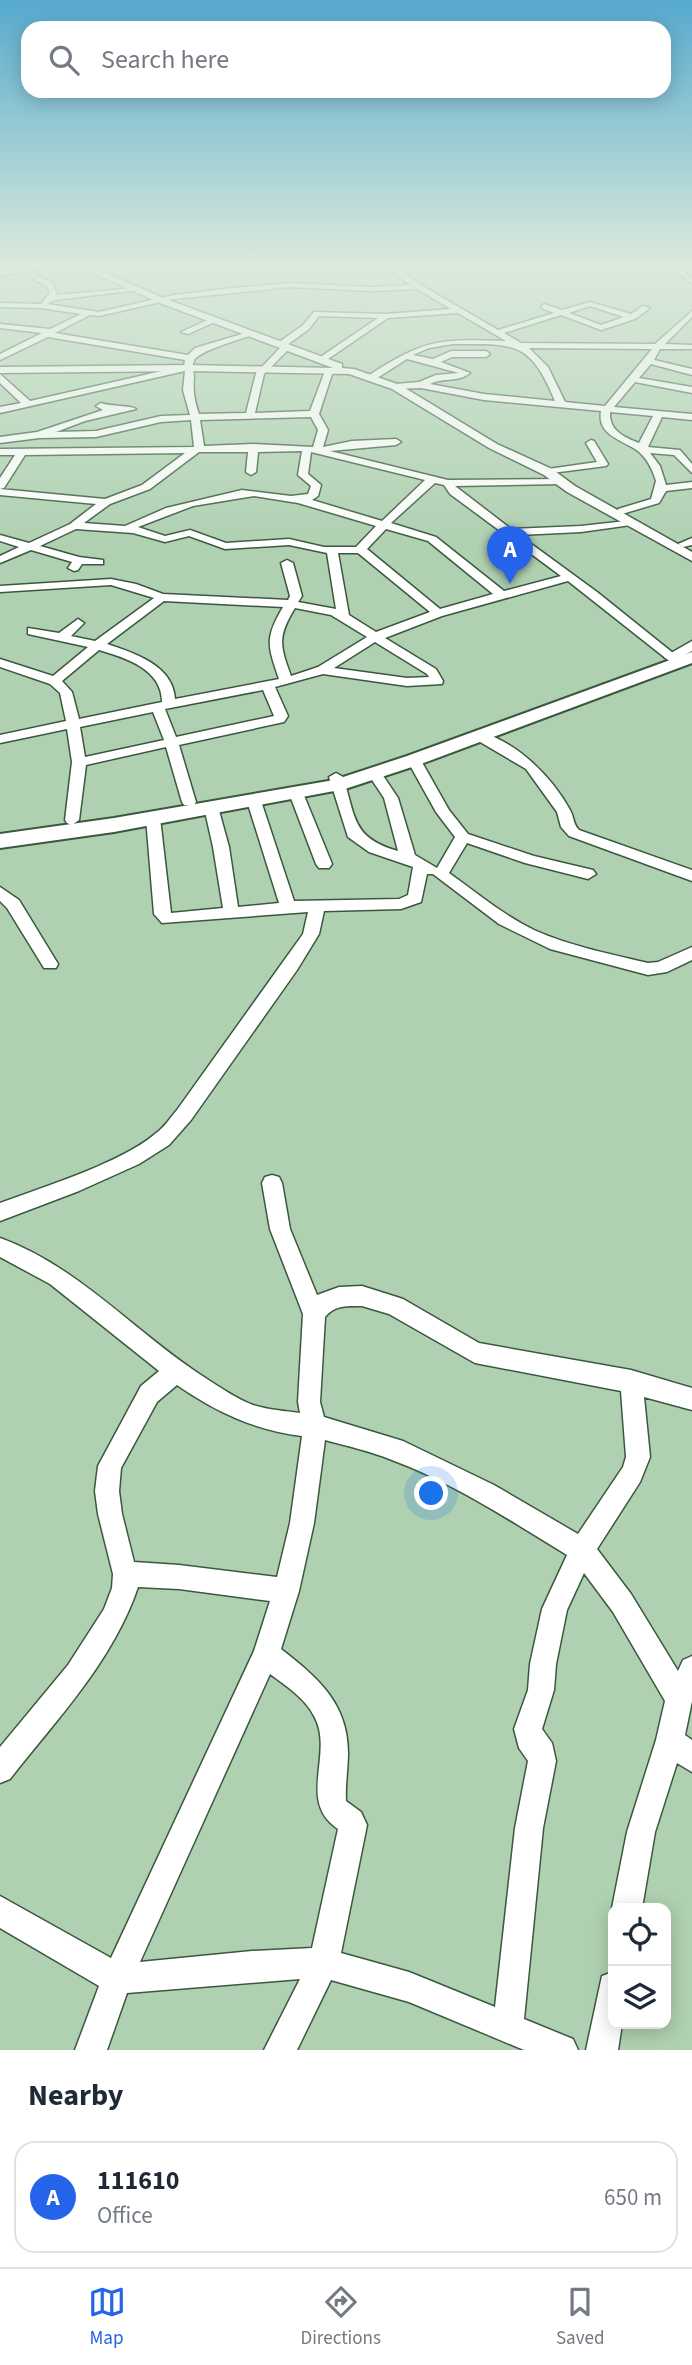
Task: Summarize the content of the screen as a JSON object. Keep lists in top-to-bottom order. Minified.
{"page":{"search":"Search here","pins":"A","heading":"Nearby","list":[{"mark":"A","name":"111610","note":"Office","value":"650 m"}],"nav":["Map","Directions","Saved"]}}
